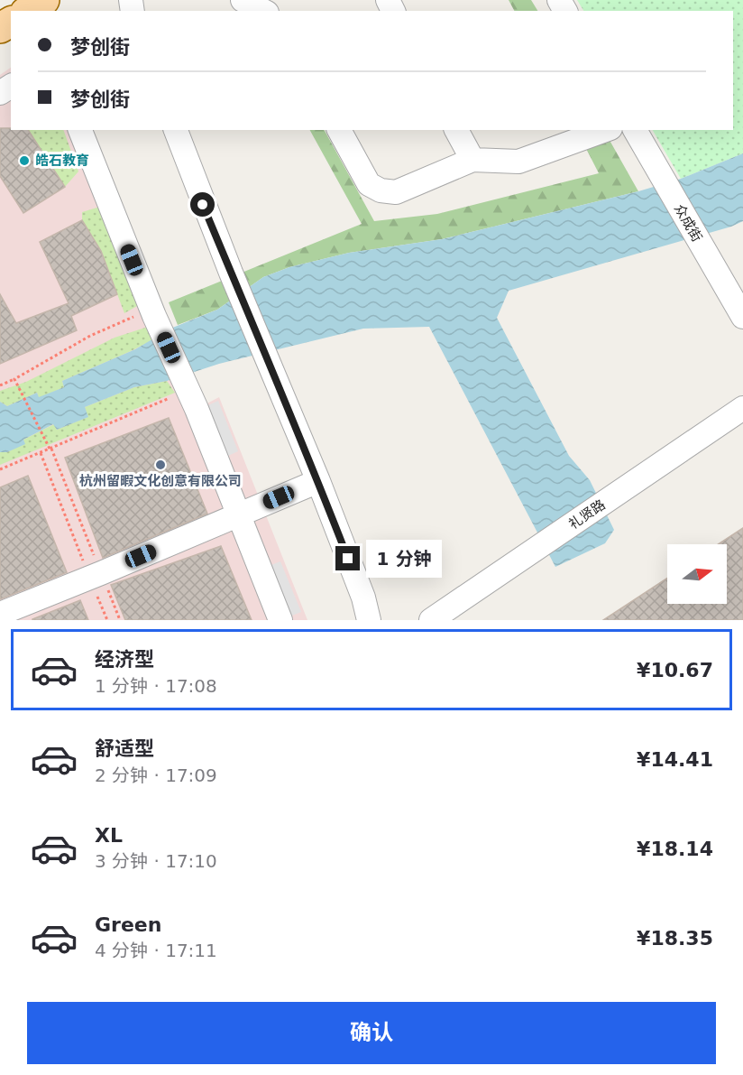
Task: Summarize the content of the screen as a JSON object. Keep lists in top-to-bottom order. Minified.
{"streets":{"street":["众成街","礼贤路"]},"places":["皓石教育","杭州留暇文化创意有限公司"],"north":"right","page":{"banner":["梦创街","梦创街"],"bubble":"1 分钟","list":[{"name":"经济型","note":"1 分钟 · 17:08","value":"¥10.67"},{"name":"舒适型","note":"2 分钟 · 17:09","value":"¥14.41"},{"name":"XL","note":"3 分钟 · 17:10","value":"¥18.14"},{"name":"Green","note":"4 分钟 · 17:11","value":"¥18.35"}],"buttons":"确认"}}
